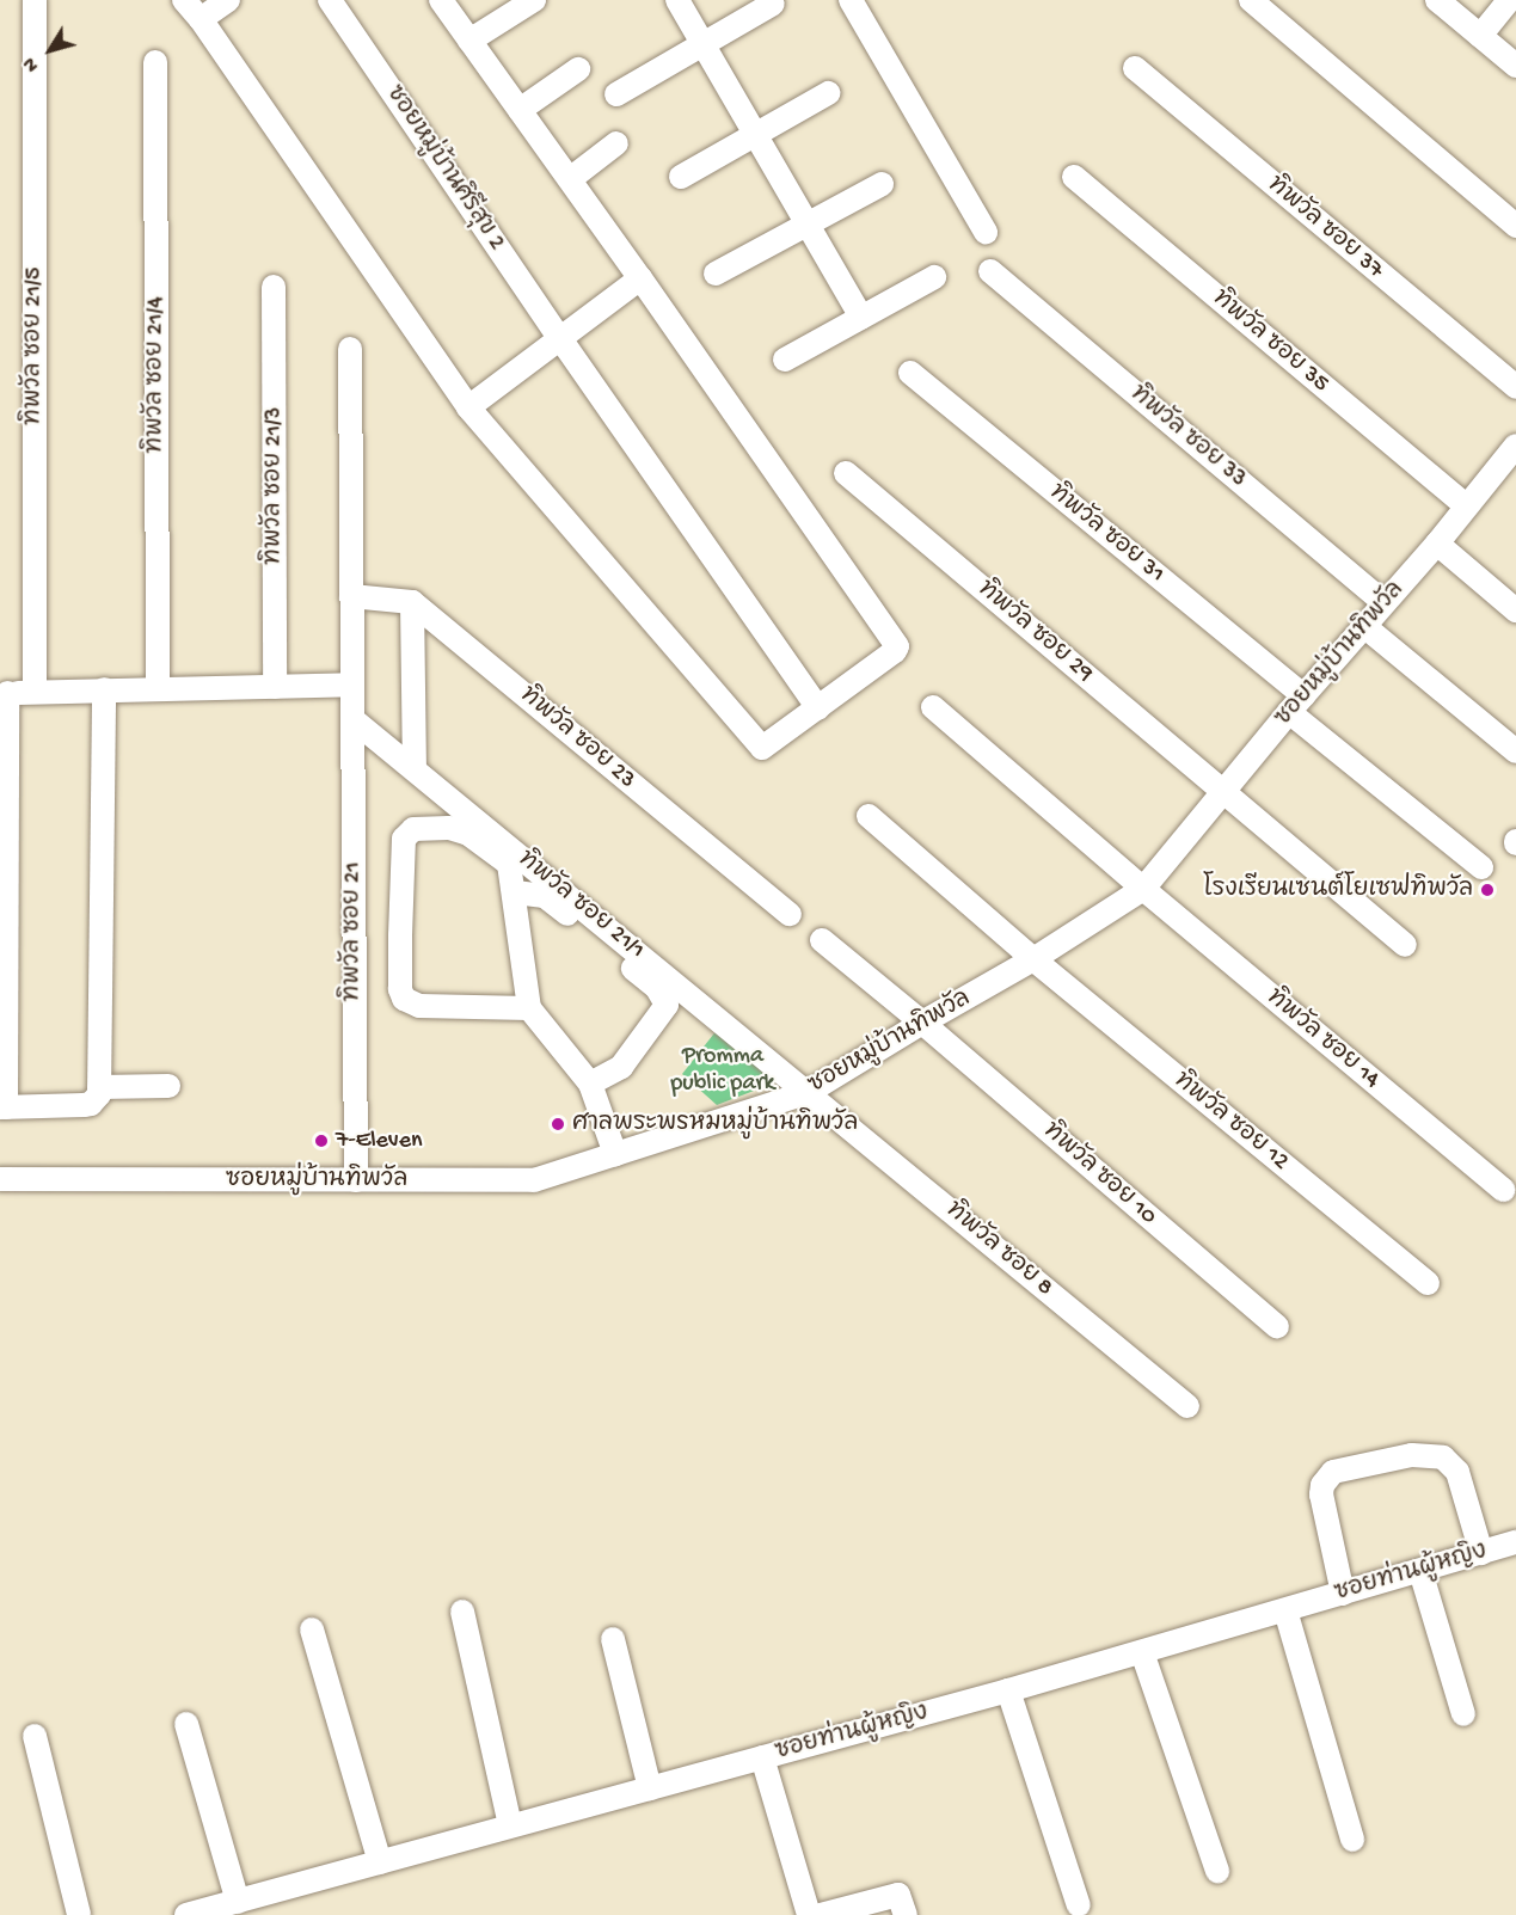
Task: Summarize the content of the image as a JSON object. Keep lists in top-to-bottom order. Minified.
{"streets":{"street":["ซอยหมู่บ้านศิรีสุข 2","ทิพวัล ซอย 37","ทิพวัล ซอย 35","ทิพวัล ซอย 21/5","ทิพวัล ซอย 21/4","ทิพวัล ซอย 33","ทิพวัล ซอย 21/3","ทิพวัล ซอย 31","ทิพวัล ซอย 29","ซอยหมู่บ้านทิพวัล","ทิพวัล ซอย 23","ทิพวัล ซอย 21/1","ทิพวัล ซอย 21","ทิพวัล ซอย 14","ทิพวัล ซอย 12","ทิพวัล ซอย 10","ทิพวัล ซอย 8","ซอยท่านผู้หญิง"]},"crossings":[["ทิพวัล ซอย 35","ซอยหมู่บ้านทิพวัล"],["ทิพวัล ซอย 33","ซอยหมู่บ้านทิพวัล"],["ทิพวัล ซอย 31","ซอยหมู่บ้านทิพวัล"],["ทิพวัล ซอย 29","ซอยหมู่บ้านทิพวัล"],["ซอยหมู่บ้านทิพวัล","ทิพวัล ซอย 21/1"],["ซอยหมู่บ้านทิพวัล","ทิพวัล ซอย 21"],["ซอยหมู่บ้านทิพวัล","ทิพวัล ซอย 14"],["ซอยหมู่บ้านทิพวัล","ทิพวัล ซอย 12"],["ซอยหมู่บ้านทิพวัล","ทิพวัล ซอย 10"],["ซอยหมู่บ้านทิพวัล","ทิพวัล ซอย 8"],["ทิพวัล ซอย 21/1","ทิพวัล ซอย 21"],["ทิพวัล ซอย 21/1","ทิพวัล ซอย 8"]],"parks":["Promma public park"],"places":["โรงเรียนเซนต์โยเซฟทิพวัล","ศาลพระพรหมหมู่บ้านทิพวัล","7-Eleven"],"north":"bottom left"}
